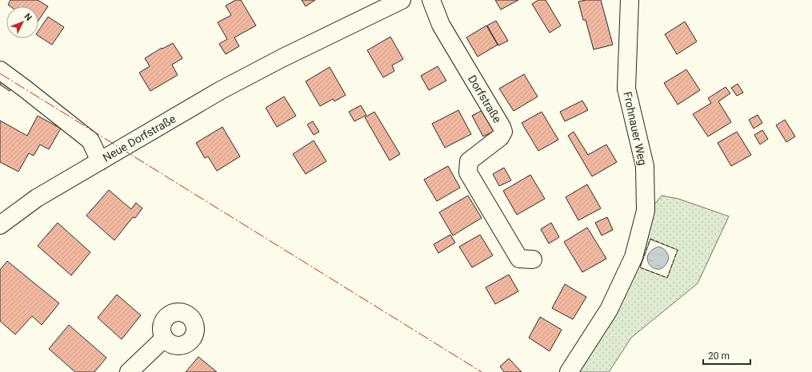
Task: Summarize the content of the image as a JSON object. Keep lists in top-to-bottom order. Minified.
{"streets":{"street":["Dorfstraße","Frohnauer Weg","Neue Dorfstraße"]},"scale_bar":"20 m","north":"top right"}
